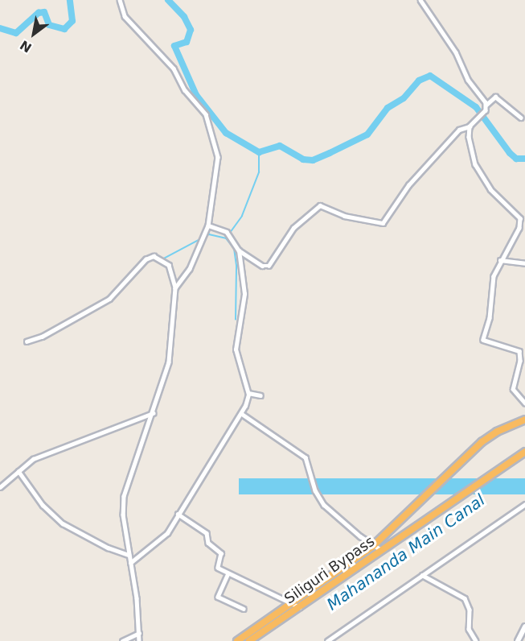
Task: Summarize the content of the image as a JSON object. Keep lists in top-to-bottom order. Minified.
{"streets":{"highway":["Siliguri Bypass"]},"water":["Mahananda Main Canal"],"north":"bottom left"}
